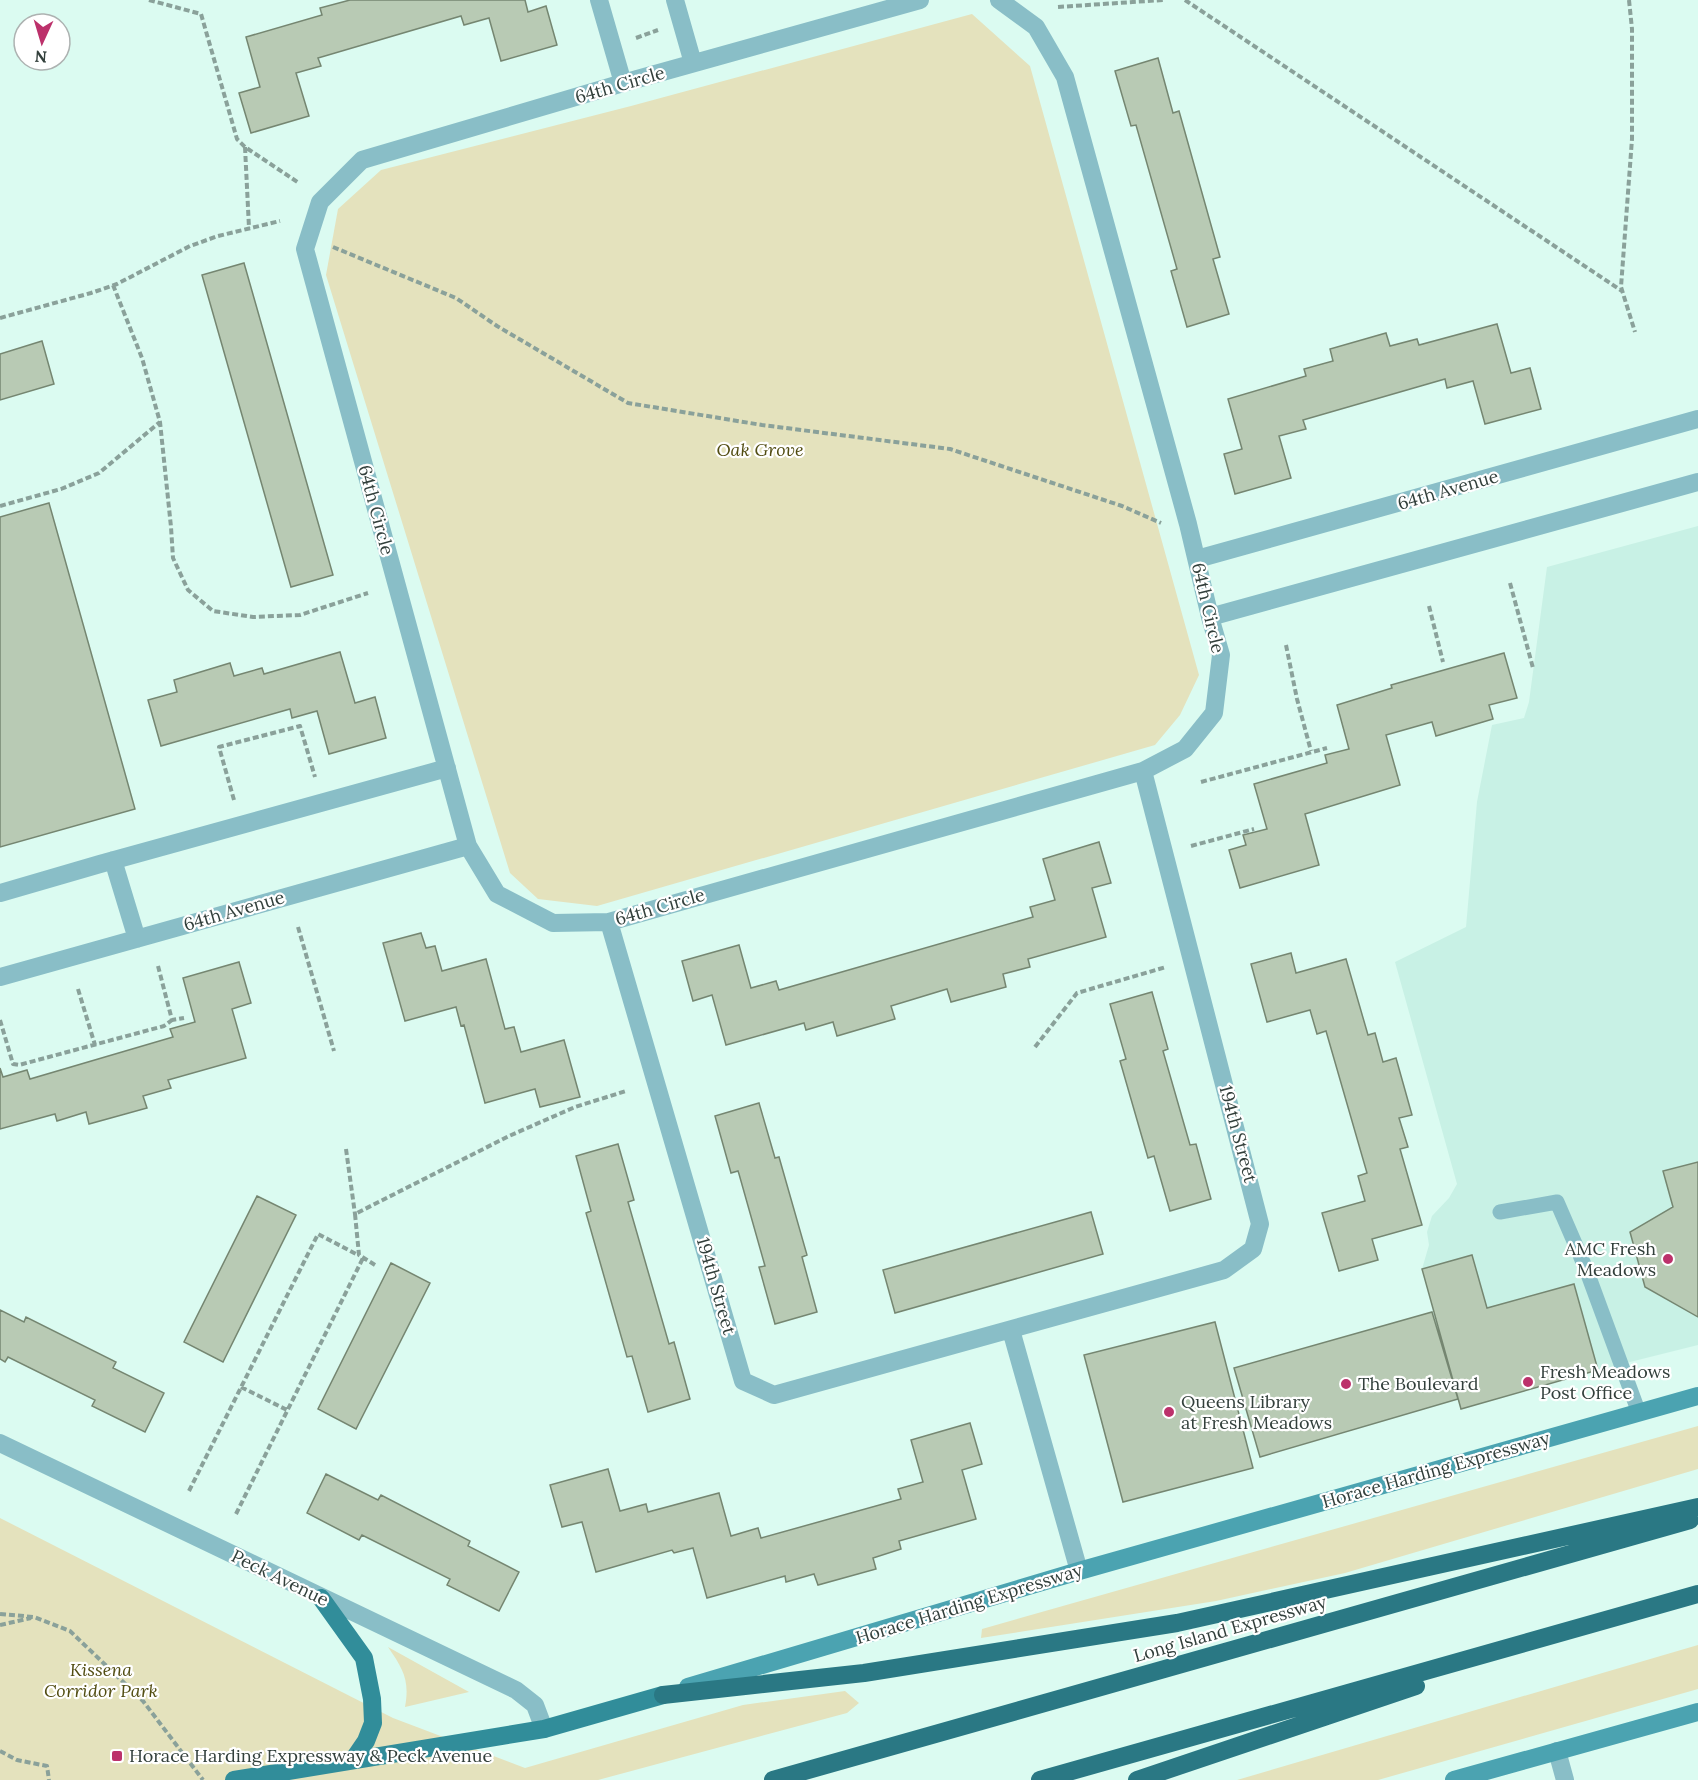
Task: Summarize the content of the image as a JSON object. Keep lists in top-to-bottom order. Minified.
{"streets":{"highway":["Long Island Expressway"],"main road":["Horace Harding Expressway"],"street":["64th Circle","64th Avenue","194th Street","Peck Avenue"]},"crossings":[["64th Circle","64th Avenue"],["64th Circle","194th Street"],["Horace Harding Expressway","Peck Avenue"]],"parks":["Oak Grove","Kissena Corridor Park"],"places":{"other":["AMC Fresh Meadows","Fresh Meadows Post Office","The Boulevard","Queens Library at Fresh Meadows"],"transit":["Horace Harding Expressway & Peck Avenue"]},"north":"bottom"}
